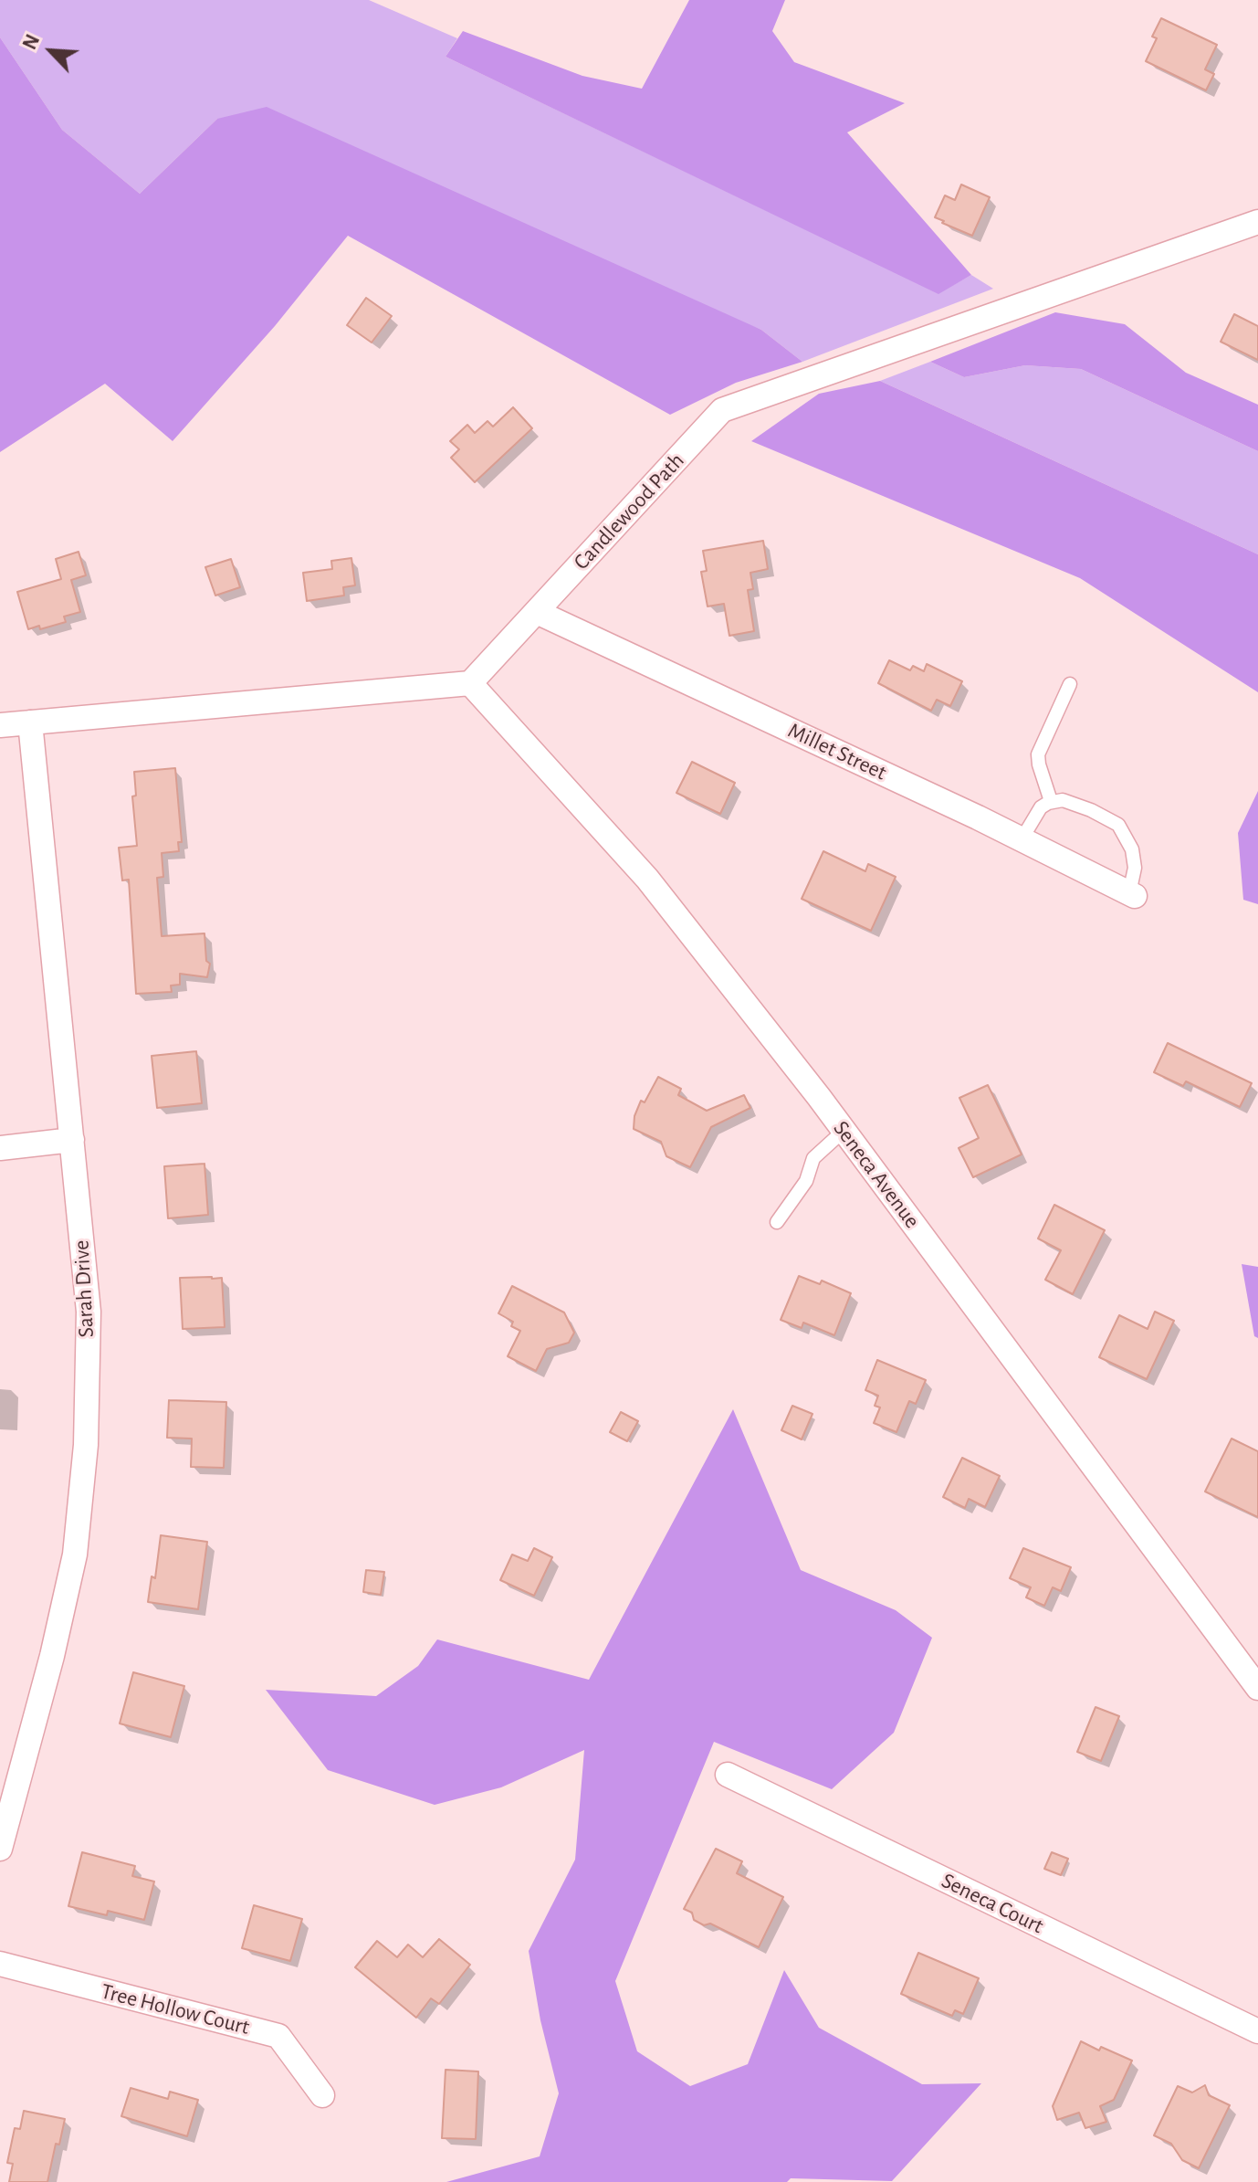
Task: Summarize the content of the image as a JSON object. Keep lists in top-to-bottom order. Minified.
{"streets":{"street":["Candlewood Path","Millet Street","Seneca Avenue","Sarah Drive","Seneca Court","Tree Hollow Court"]},"crossings":[["Candlewood Path","Millet Street"],["Candlewood Path","Seneca Avenue"]],"north":"top left"}
